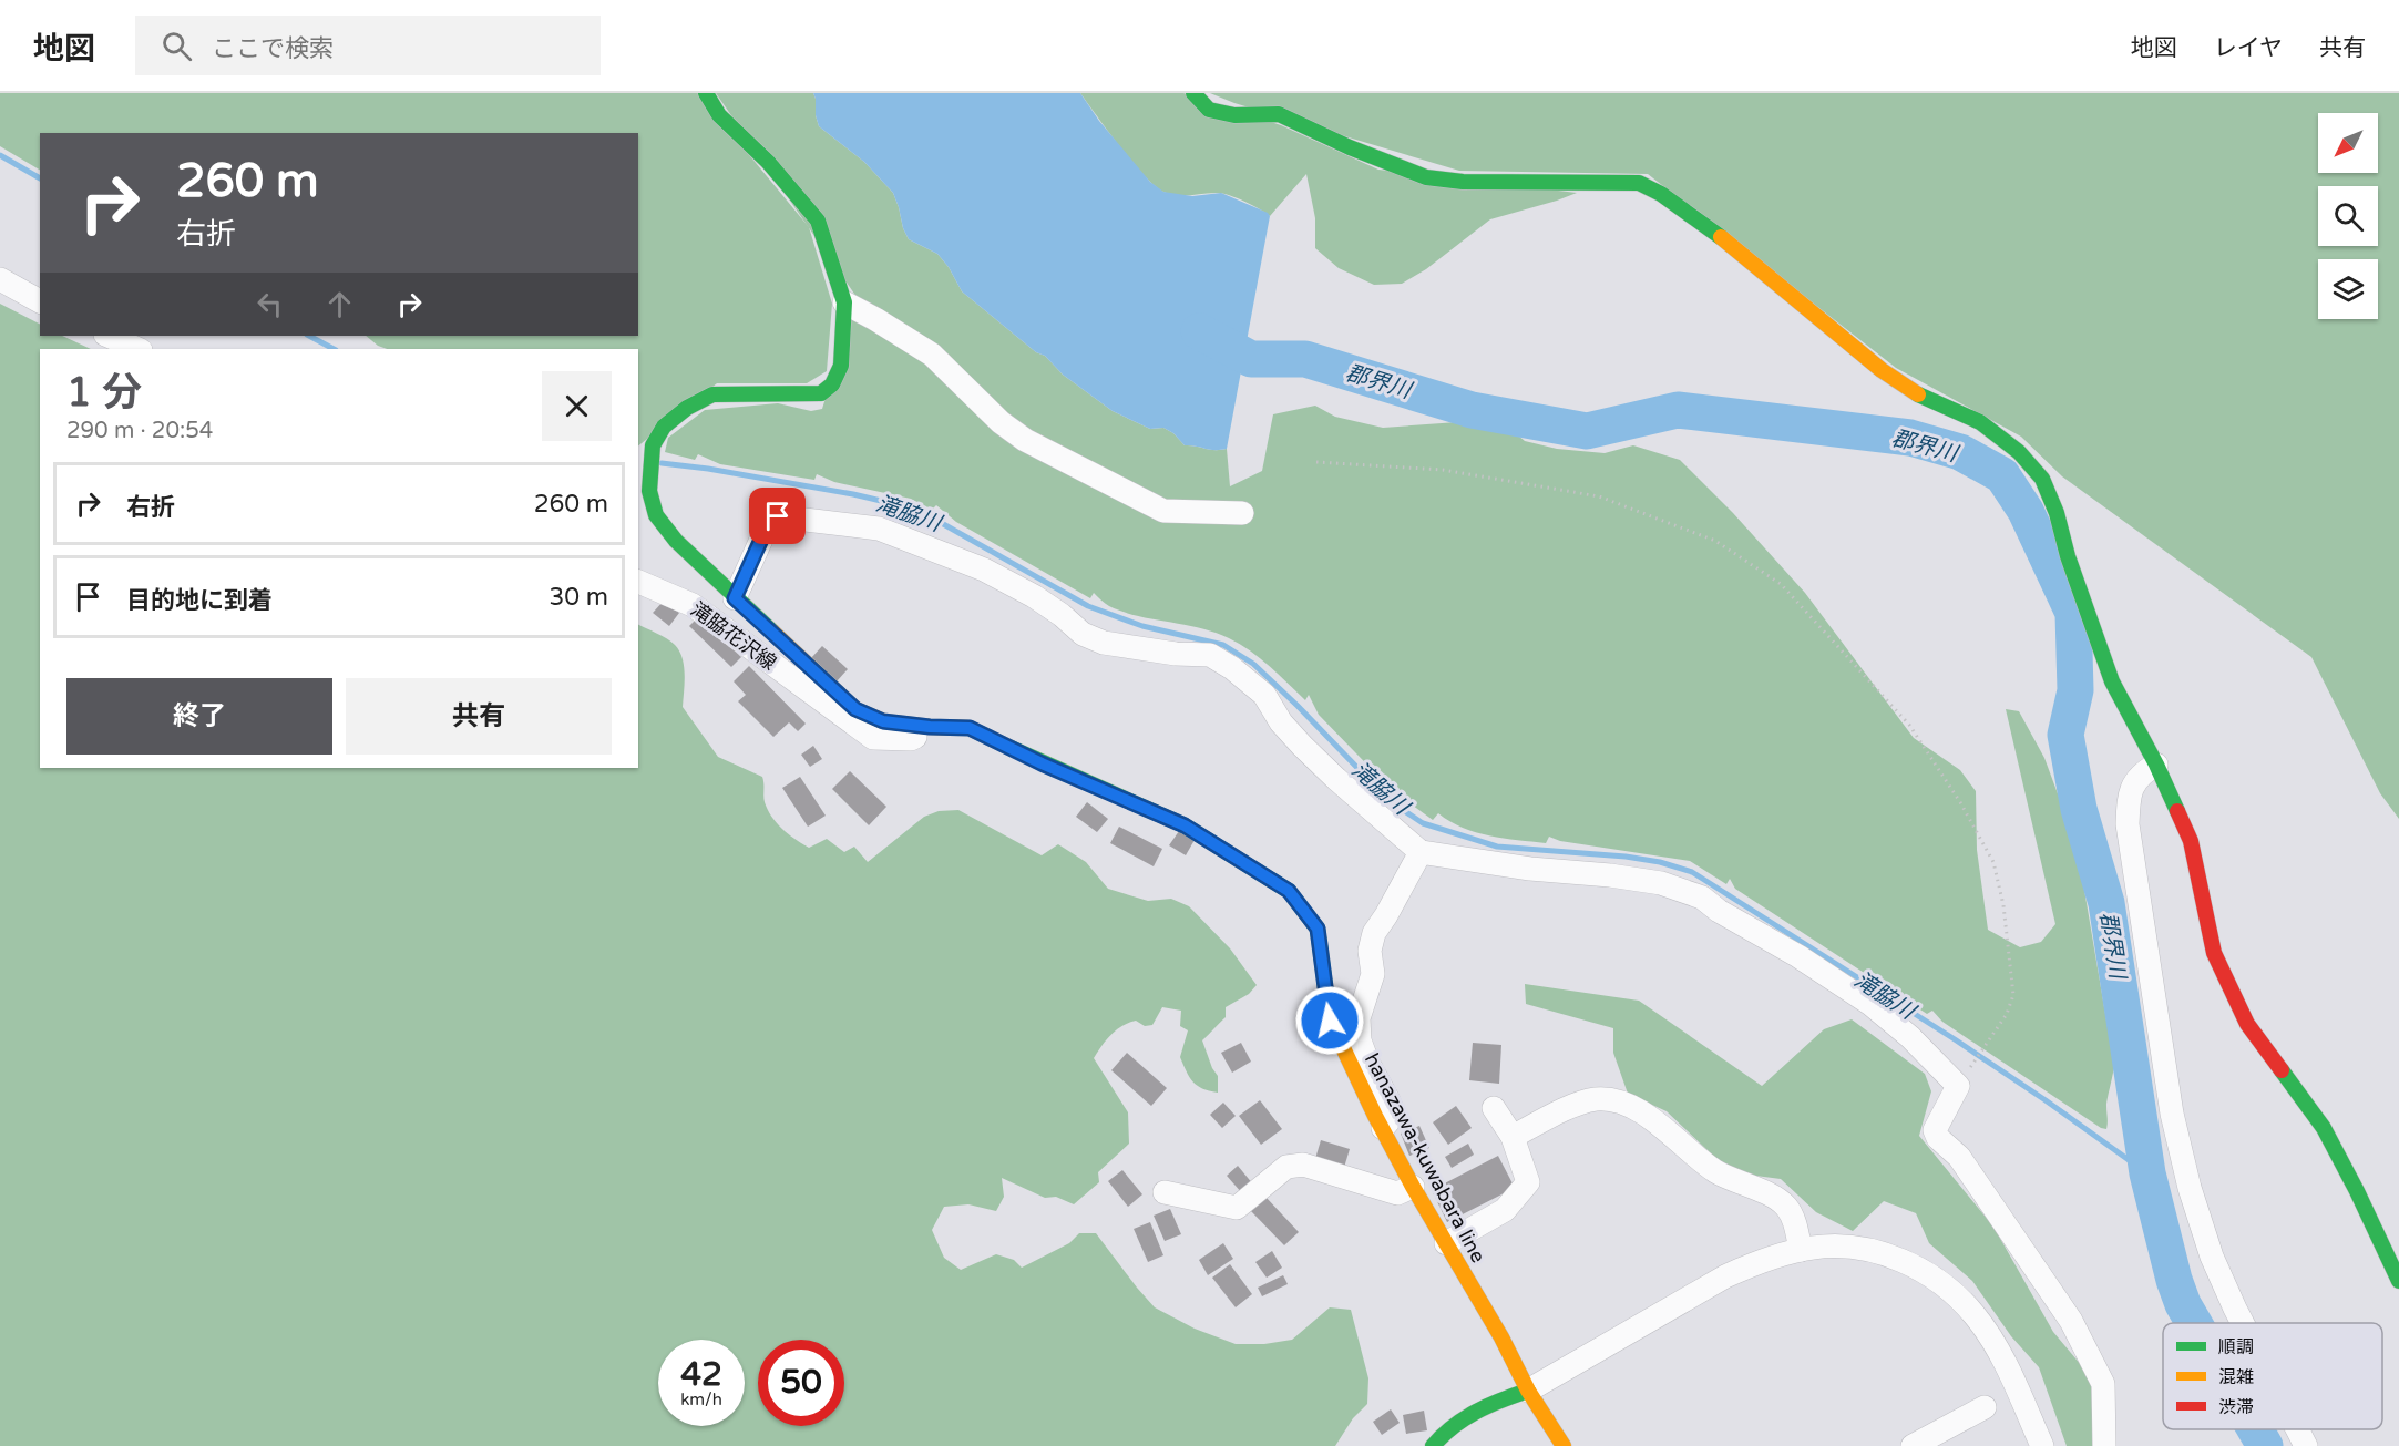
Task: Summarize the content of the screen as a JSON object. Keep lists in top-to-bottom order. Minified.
{"streets":{"main road":["hanazawa-kuwabara line"],"street":["滝脇花沢線"]},"crossings":[["滝脇花沢線","hanazawa-kuwabara line"]],"water":["郡界川","滝脇川"],"legend":["順調","混雑","渋滞"],"north":"bottom left","page":{"header":"地図","search":"ここで検索","nav":["地図","レイヤ","共有"],"turn":["260 m","右折"],"heading":["1 分","290 m · 20:54"],"list":[{"name":"右折","value":"260 m"},{"name":"目的地に到着","value":"30 m"}],"buttons":["終了","共有"],"speed":"42 km/h","limit":"50"}}
